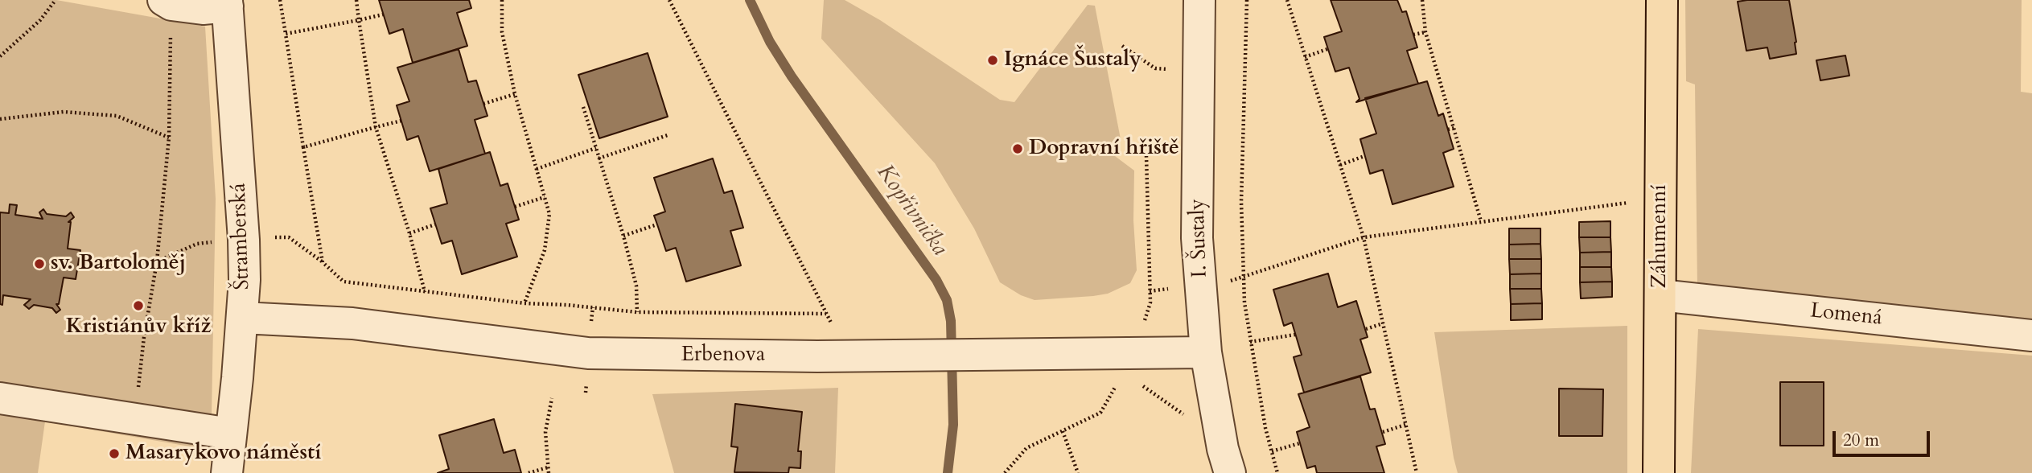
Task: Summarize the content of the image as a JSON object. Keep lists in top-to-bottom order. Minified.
{"streets":{"main road":["Záhumenní"],"street":["Štramberská","I. Šustaly","Lomená","Erbenova"]},"crossings":[["Štramberská","Erbenova"],["Záhumenní","Lomená"],["I. Šustaly","Erbenova"]],"water":["Kopřivnička"],"places":["Ignáce Šustaly","Dopravní hřiště","sv. Bartoloměj","Kristiánův kříž","Masarykovo náměstí"],"scale_bar":"20 m"}
